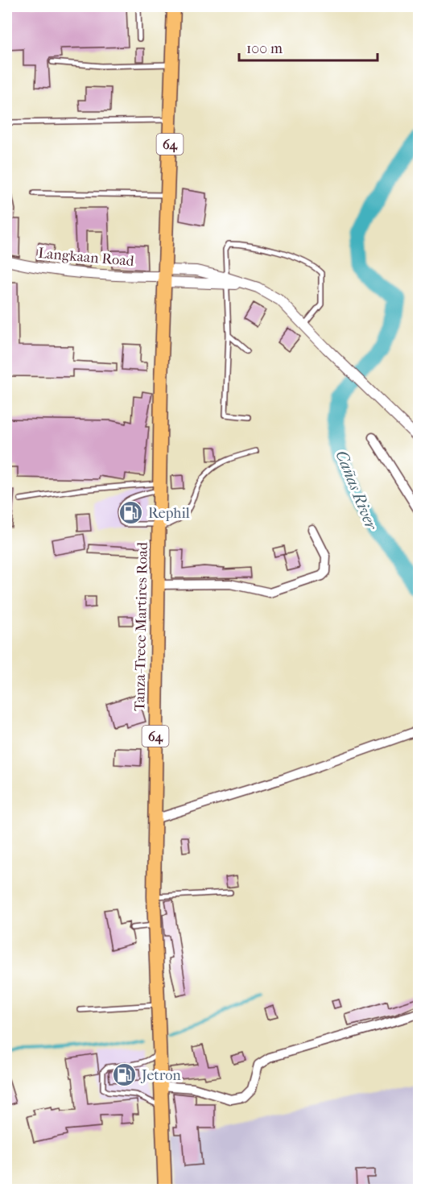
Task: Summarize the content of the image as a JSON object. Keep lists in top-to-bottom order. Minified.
{"streets":{"main road":["64","Tanza-Trece Martires Road"],"street":["Langkaan Road"]},"crossings":[["Langkaan Road","Tanza-Trece Martires Road"]],"water":["Cañas River"],"places":{"fuel station":["Rephil","Jetron"]},"scale_bar":"100 m"}
